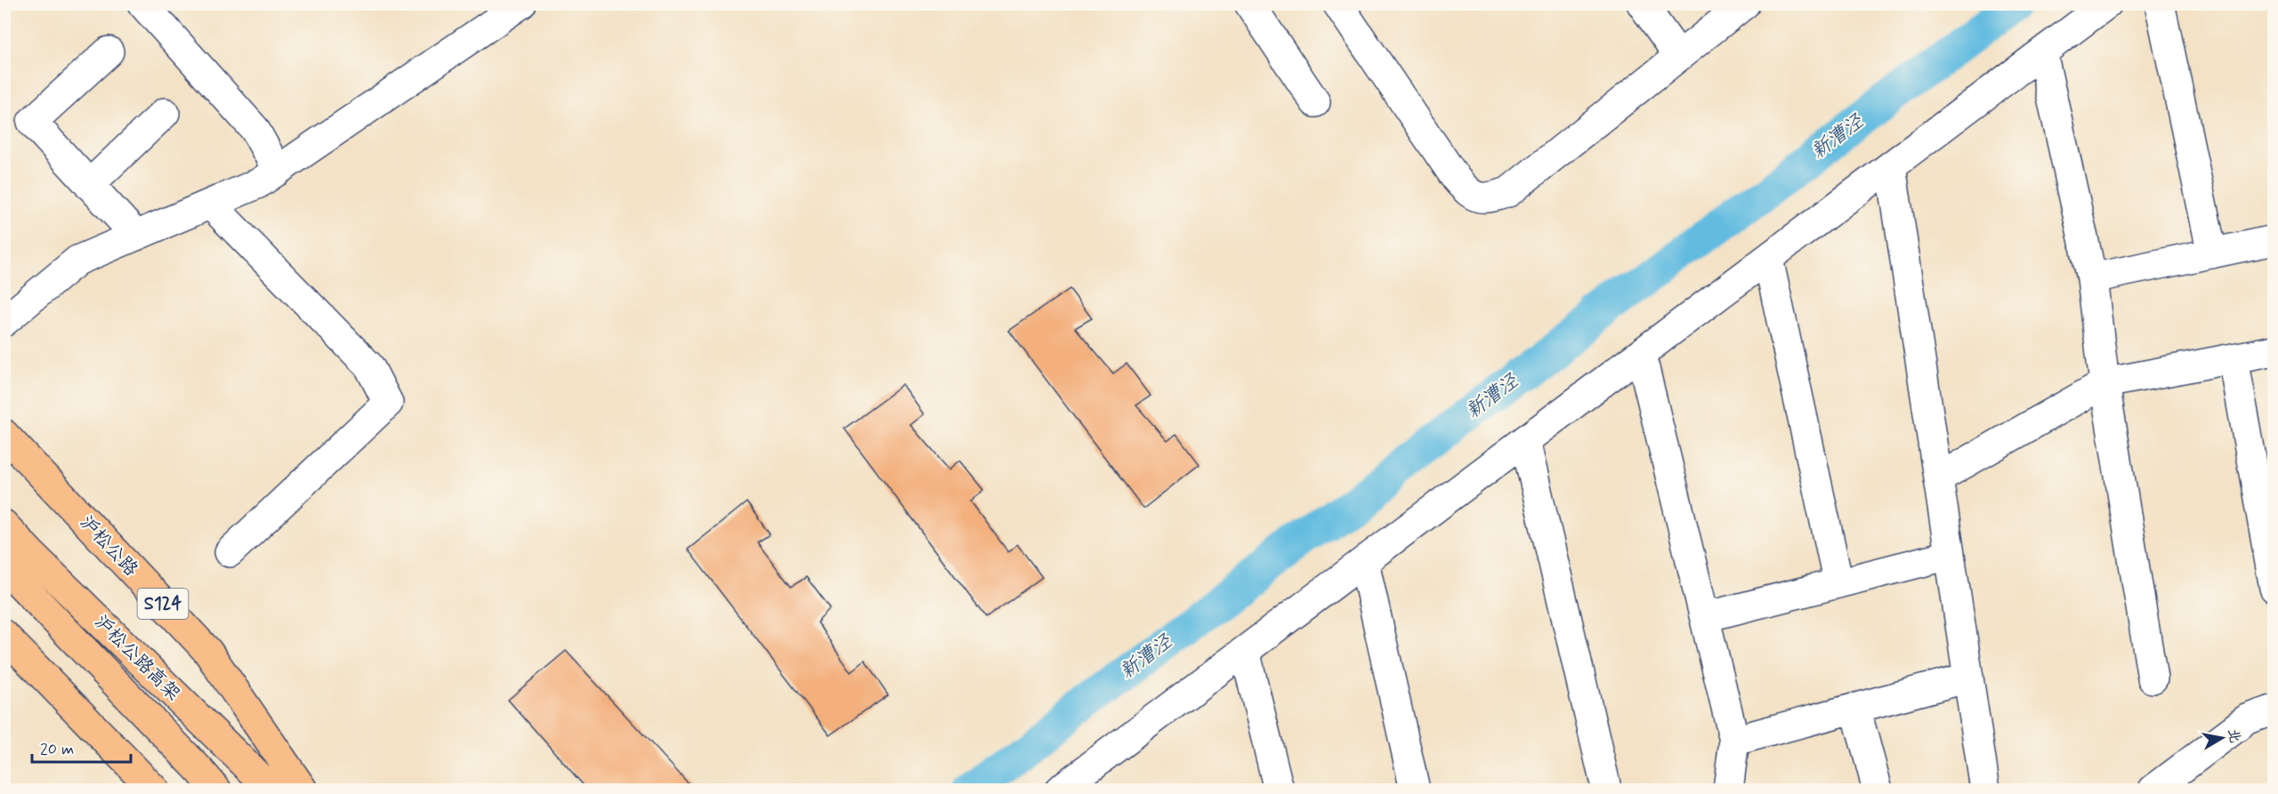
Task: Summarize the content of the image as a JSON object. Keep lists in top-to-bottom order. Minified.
{"streets":{"main road":["沪松公路","S124","沪松公路高架"]},"water":["新漕泾"],"scale_bar":"20 m","north":"right"}
